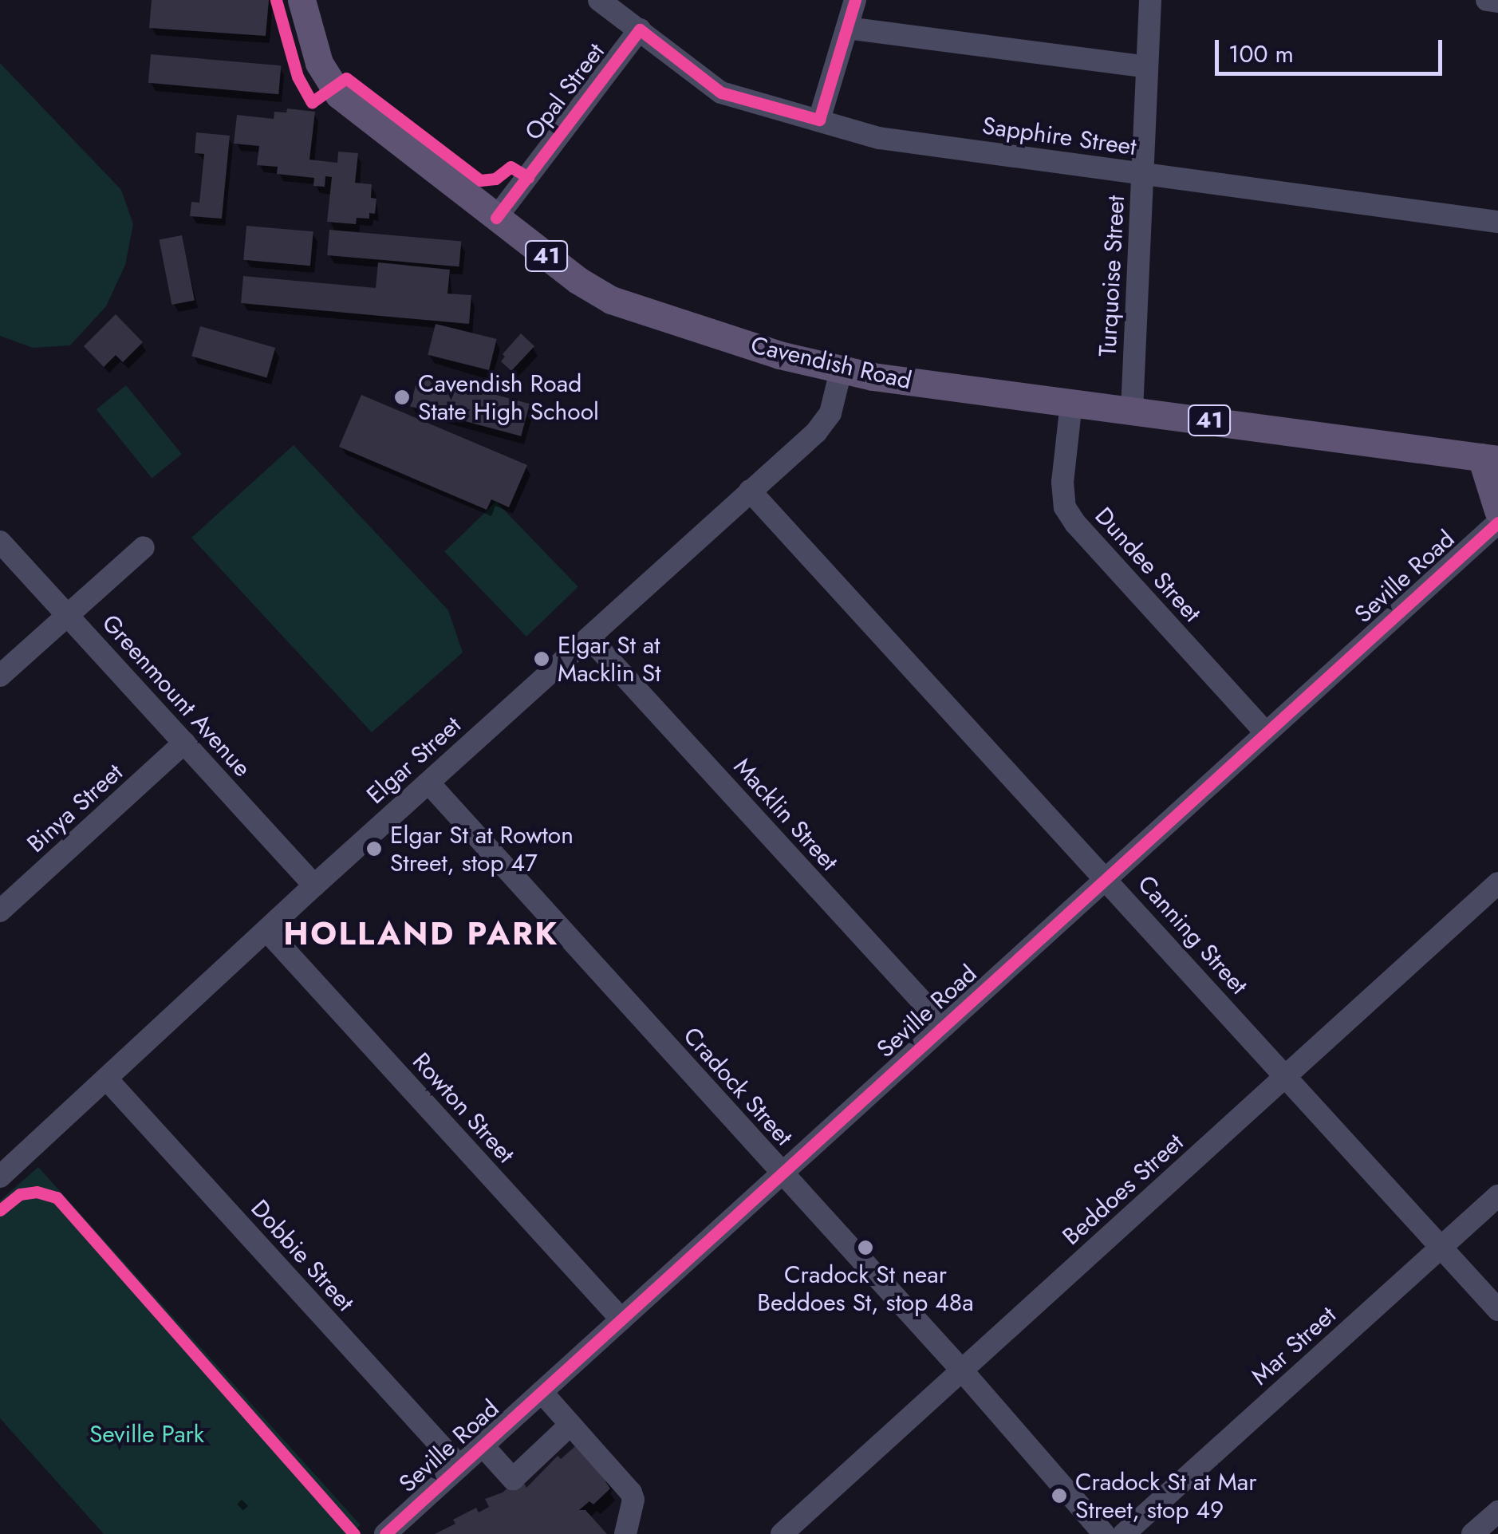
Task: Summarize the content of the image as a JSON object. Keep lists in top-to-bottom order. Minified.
{"streets":{"main road":["41","Cavendish Road"],"street":["Opal Street","Sapphire Street","Turquoise Street","Dundee Street","Seville Road","Greenmount Avenue","Elgar Street","Binya Street","Macklin Street","Canning Street","Cradock Street","Rowton Street","Beddoes Street","Dobbie Street","Mar Street"]},"crossings":[["Opal Street","Sapphire Street"],["Opal Street","Cavendish Road"],["Sapphire Street","Turquoise Street"],["Turquoise Street","Cavendish Road"],["Cavendish Road","Dundee Street"],["Cavendish Road","Elgar Street"],["Dundee Street","Seville Road"],["Seville Road","Macklin Street"],["Seville Road","Canning Street"],["Seville Road","Cradock Street"],["Seville Road","Rowton Street"],["Seville Road","Dobbie Street"],["Greenmount Avenue","Elgar Street"],["Greenmount Avenue","Binya Street"],["Elgar Street","Macklin Street"],["Elgar Street","Canning Street"],["Elgar Street","Cradock Street"],["Elgar Street","Rowton Street"],["Elgar Street","Dobbie Street"],["Canning Street","Beddoes Street"],["Canning Street","Mar Street"],["Cradock Street","Beddoes Street"]],"districts":["HOLLAND PARK"],"parks":["Seville Park"],"places":["Cavendish Road State High School","Elgar St at Macklin St","Elgar St at Rowton Street, stop 47","Cradock St near Beddoes St, stop 48a","Cradock St at Mar Street, stop 49"],"scale_bar":"100 m"}
